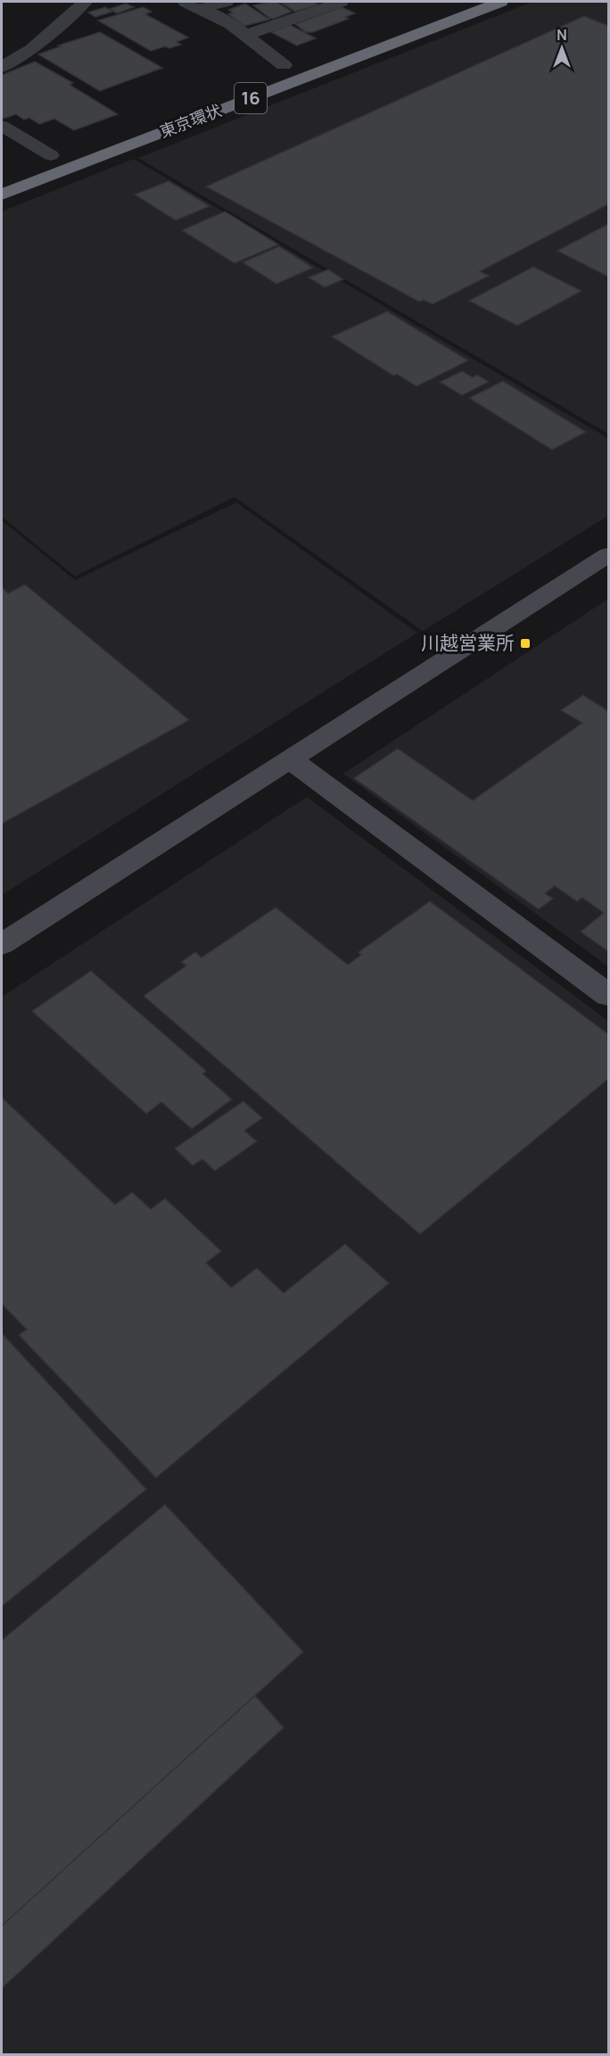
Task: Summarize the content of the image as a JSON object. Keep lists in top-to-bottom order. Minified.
{"streets":{"highway":["16","東京環状"]},"places":{"transit":["川越営業所"]},"north":"top"}
